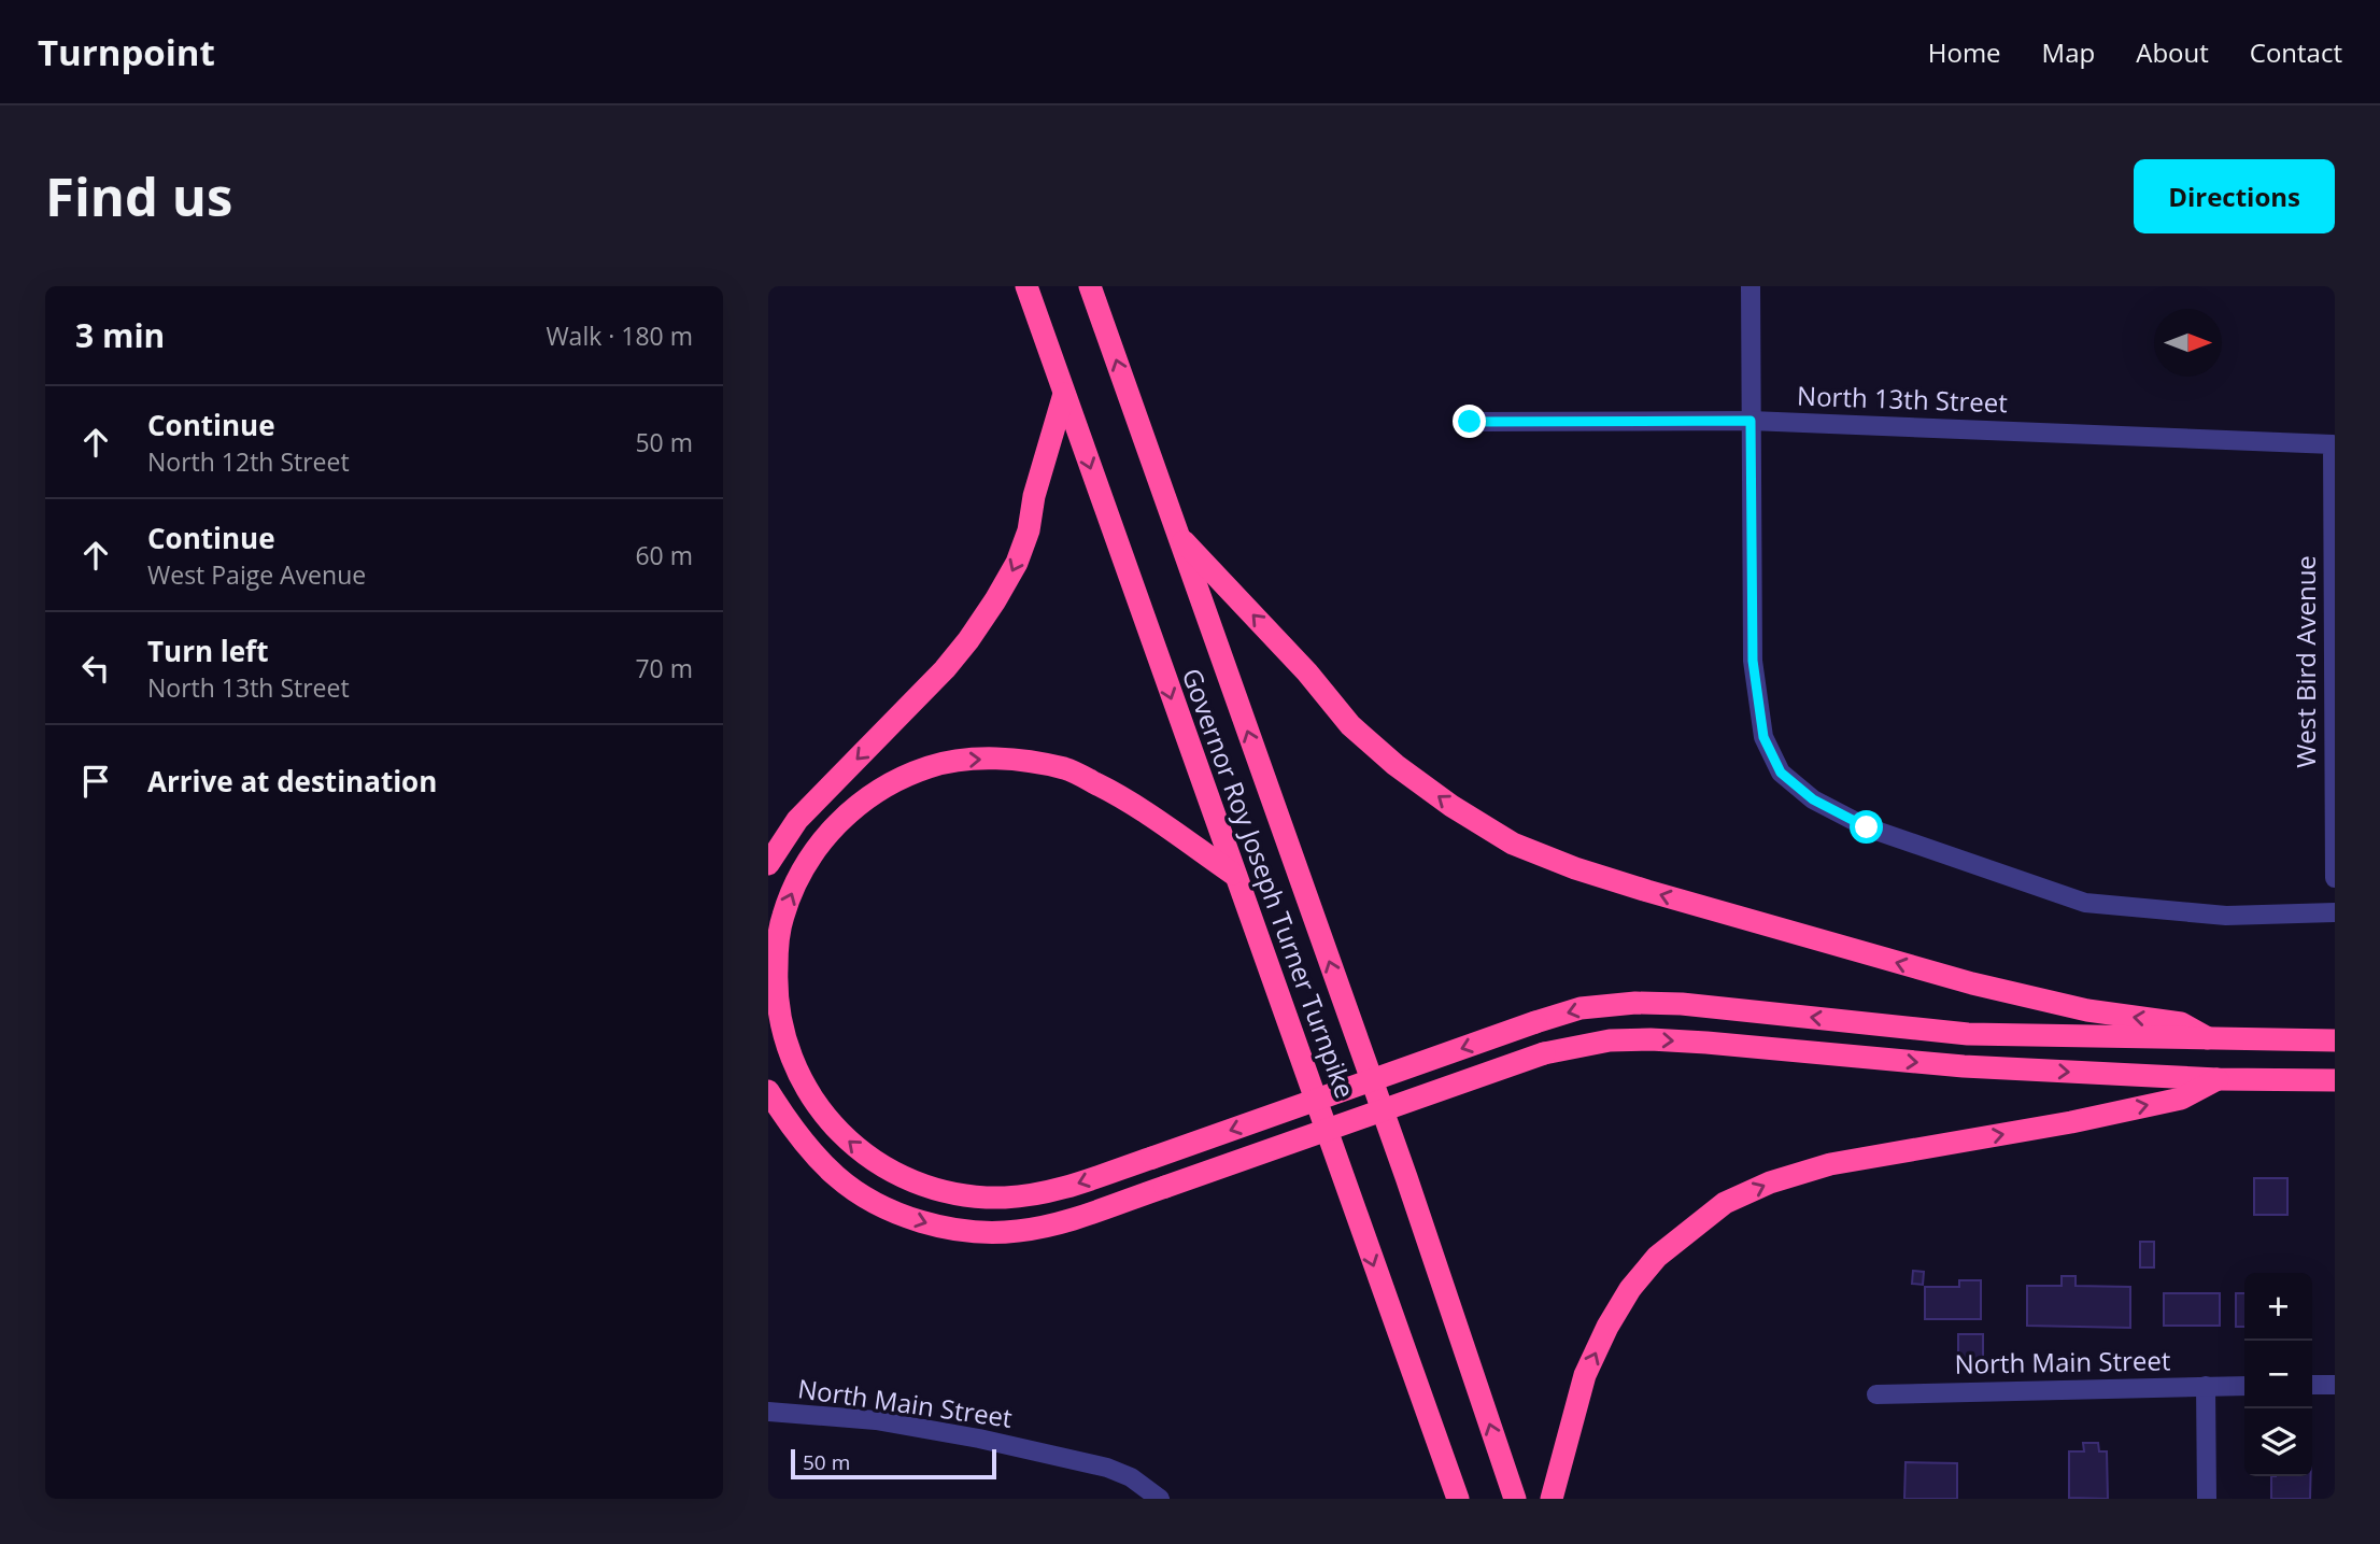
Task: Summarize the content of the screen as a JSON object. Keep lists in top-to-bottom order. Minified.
{"streets":{"highway":["Governor Roy Joseph Turner Turnpike"],"street":["North 13th Street","West Bird Avenue","North Main Street"]},"crossings":[["North 13th Street","West Bird Avenue"]],"scale_bar":"50 m","north":"right","page":{"header":"Turnpoint","nav":["Home","Map","About","Contact"],"buttons":"Directions","title":"Find us","heading":["3 min","Walk · 180 m"],"list":[["Continue","North 12th Street","50 m"],["Continue","West Paige Avenue","60 m"],["Turn left","North 13th Street","70 m"],"Arrive at destination"],"map_buttons":["+","−"],"scale":"50 m"}}
